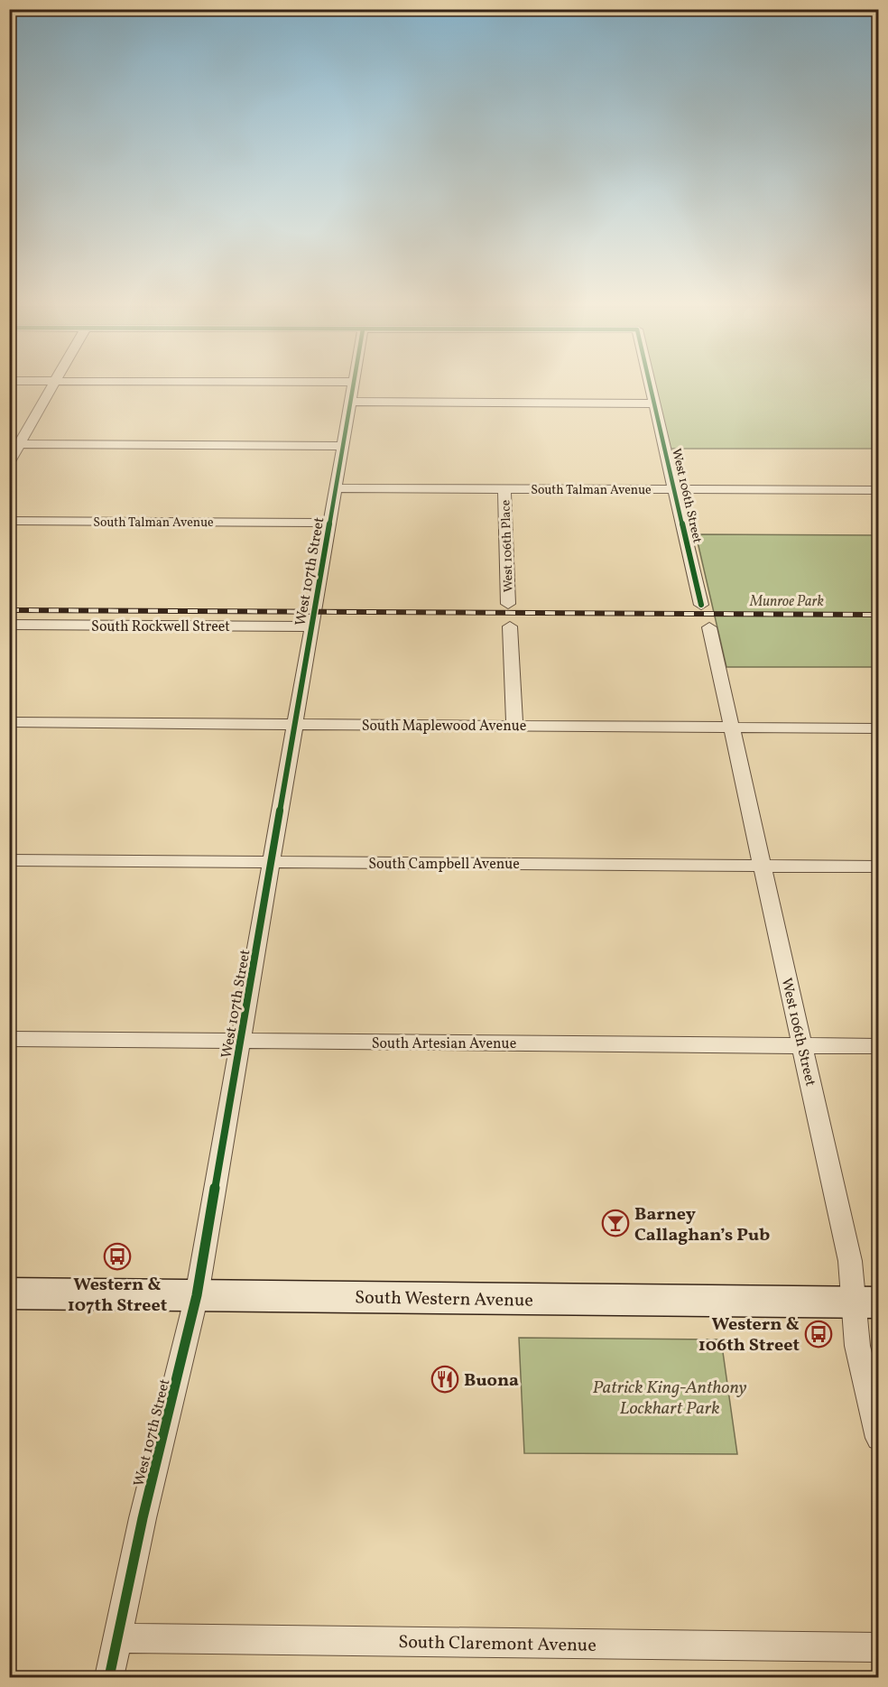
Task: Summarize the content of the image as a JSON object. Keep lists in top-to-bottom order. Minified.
{"streets":{"main road":["South Western Avenue"],"street":["South Talman Avenue","West 106th Street","West 106th Place","West 107th Street","South Rockwell Street","South Maplewood Avenue","South Campbell Avenue","South Artesian Avenue","South Claremont Avenue"]},"crossings":[["South Talman Avenue","West 106th Street"],["South Talman Avenue","West 106th Place"],["South Talman Avenue","West 107th Street"],["West 106th Street","South Maplewood Avenue"],["West 106th Street","South Campbell Avenue"],["West 106th Street","South Artesian Avenue"],["West 106th Street","South Western Avenue"],["West 107th Street","South Rockwell Street"],["West 107th Street","South Maplewood Avenue"],["West 107th Street","South Campbell Avenue"],["West 107th Street","South Artesian Avenue"],["West 107th Street","South Western Avenue"],["West 107th Street","South Claremont Avenue"]],"parks":["Munroe Park","Patrick King-Anthony Lockhart Park"],"places":{"bar":["Barney Callaghan’s Pub"],"bus stop":["Western & 107th Street","Western & 106th Street"],"restaurant":["Buona"]}}
